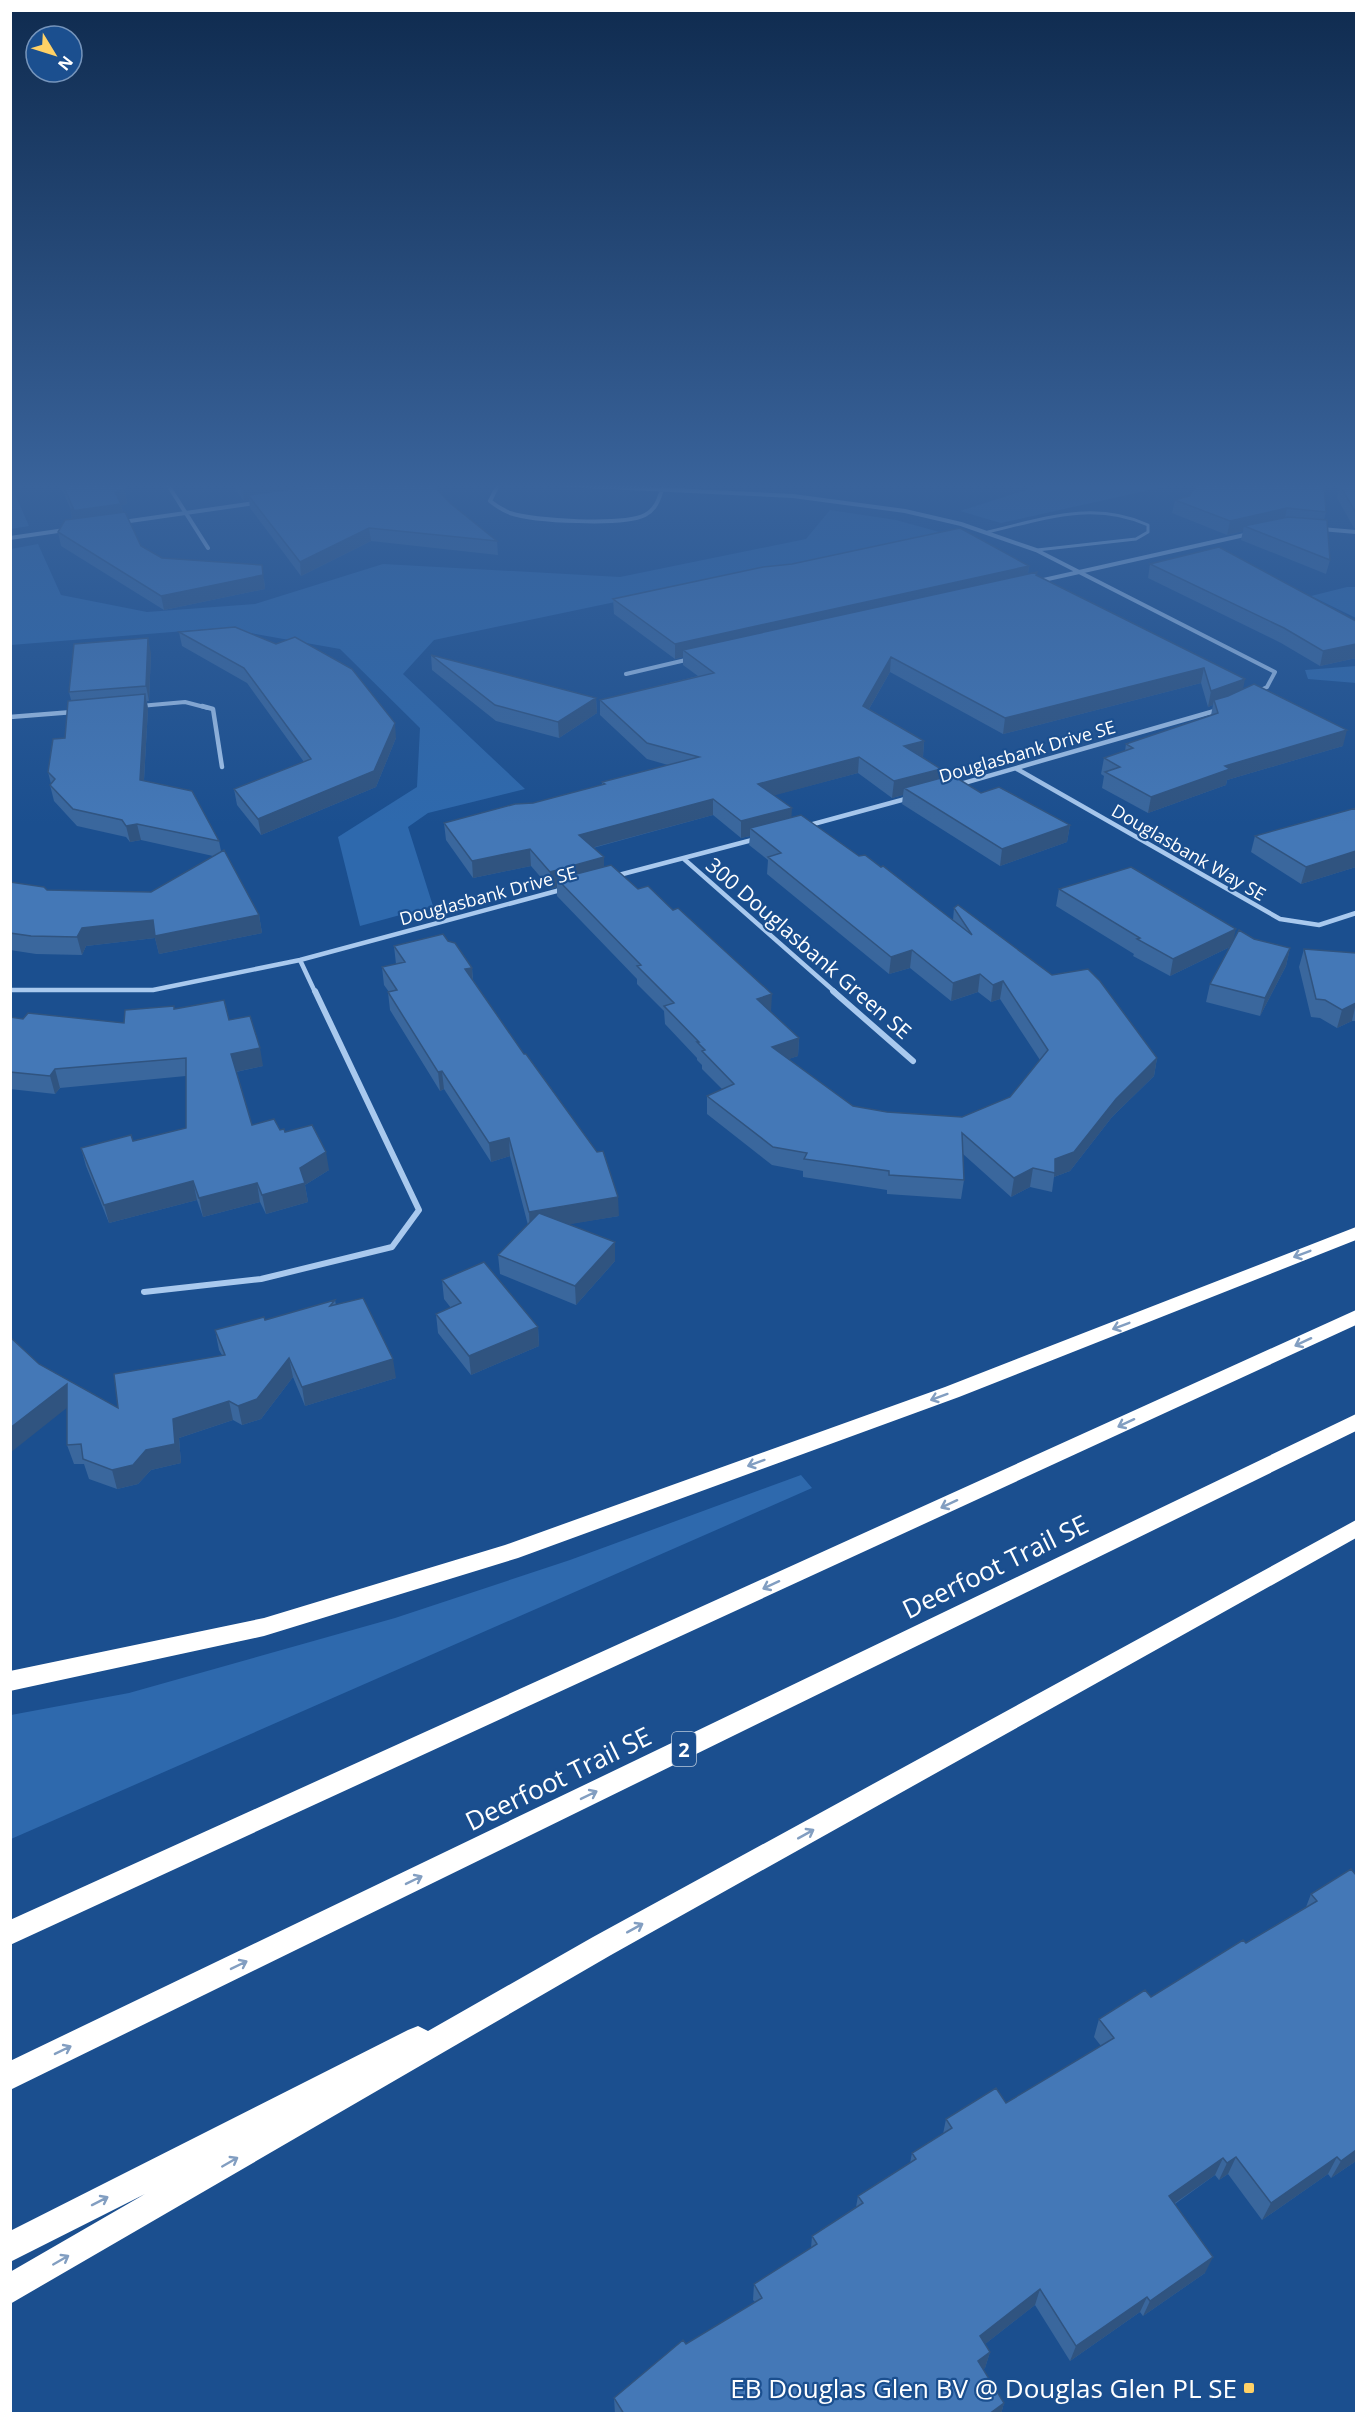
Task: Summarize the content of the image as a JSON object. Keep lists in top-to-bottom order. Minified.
{"streets":{"highway":["Deerfoot Trail SE","2"],"street":["Douglasbank Drive SE","Douglasbank Way SE","300 Douglasbank Green SE"]},"crossings":[["Douglasbank Drive SE","Douglasbank Way SE"],["Douglasbank Drive SE","300 Douglasbank Green SE"]],"places":{"transit":["EB Douglas Glen BV @ Douglas Glen PL SE"]},"north":"bottom right"}
